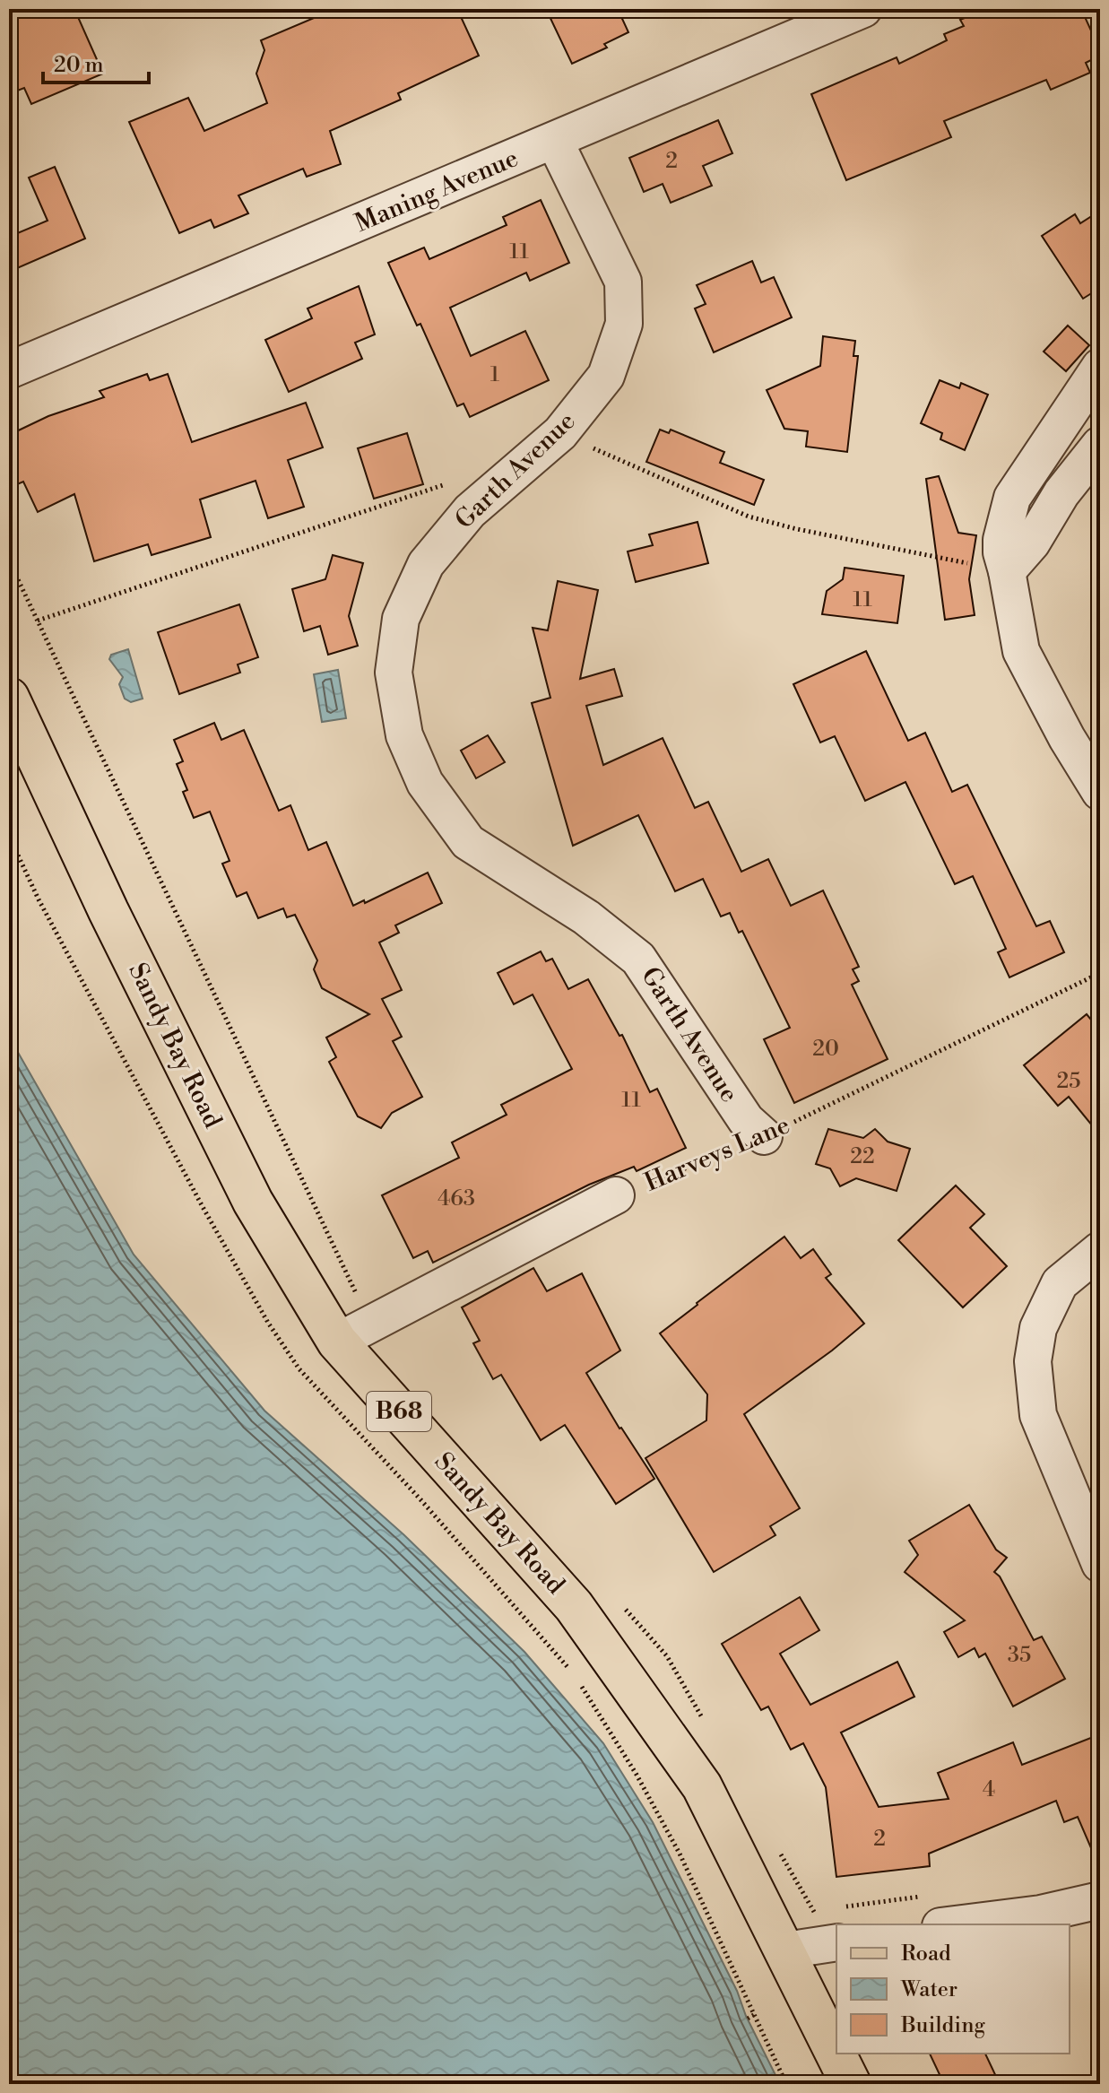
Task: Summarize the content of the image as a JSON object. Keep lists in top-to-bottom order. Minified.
{"streets":{"main road":["Sandy Bay Road","B68"],"street":["Maning Avenue","Garth Avenue","Harveys Lane"]},"crossings":[["Maning Avenue","Garth Avenue"],["Garth Avenue","Harveys Lane"],["Sandy Bay Road","Harveys Lane"]],"house_numbers":["2","11","1","11","20","25","11","22","463","35","4","2"],"legend":["Road","Water","Building"],"scale_bar":"20 m"}
